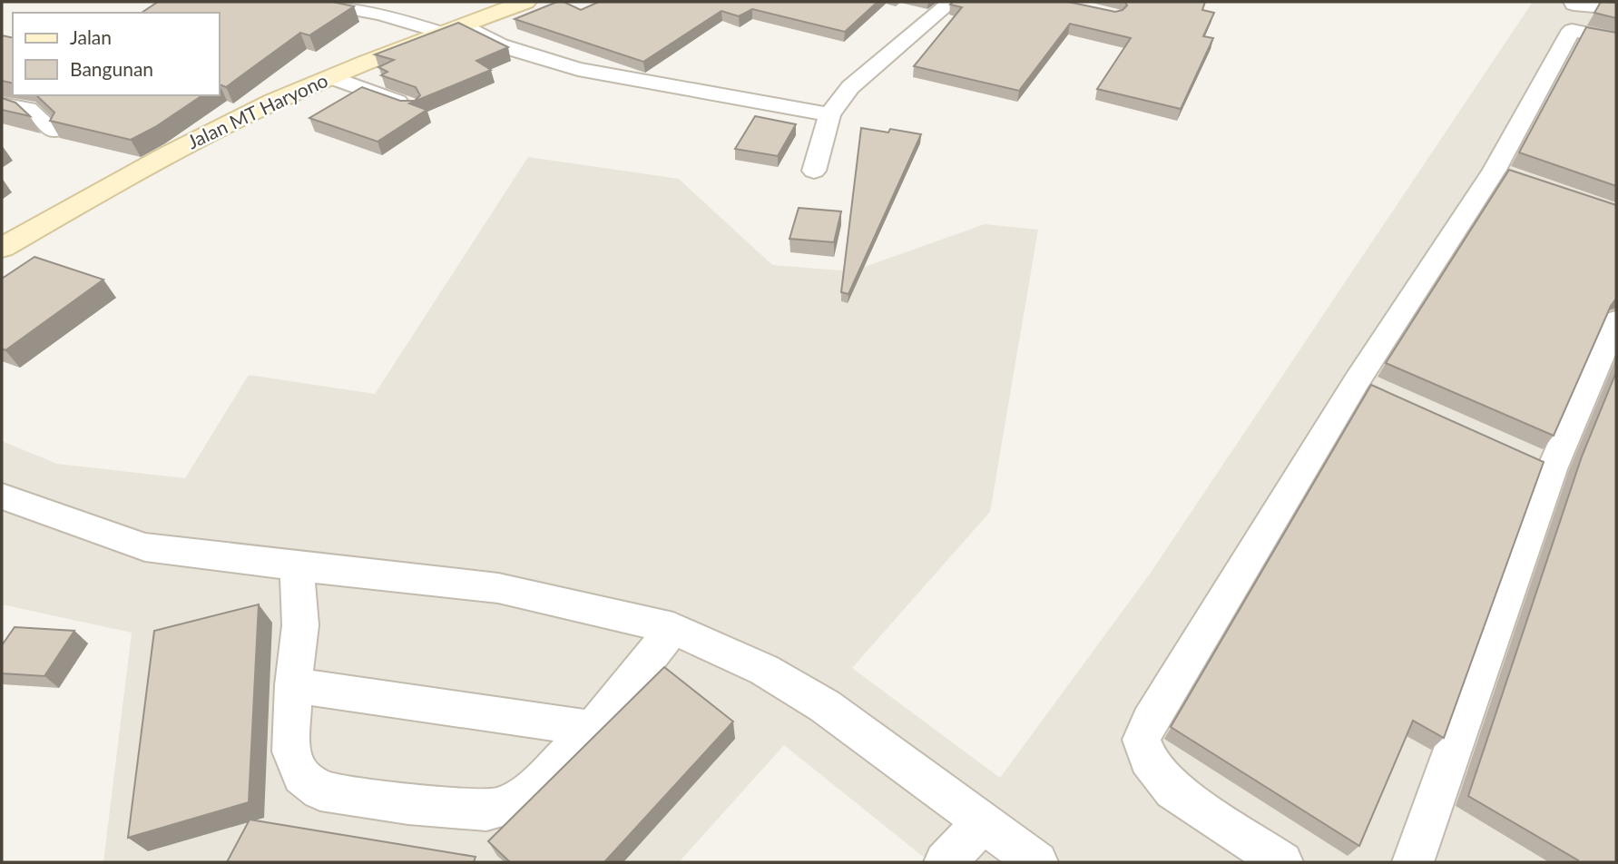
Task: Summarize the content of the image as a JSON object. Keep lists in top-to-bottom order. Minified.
{"streets":{"main road":["Jalan MT Haryono"]},"legend":["Jalan","Bangunan"]}
